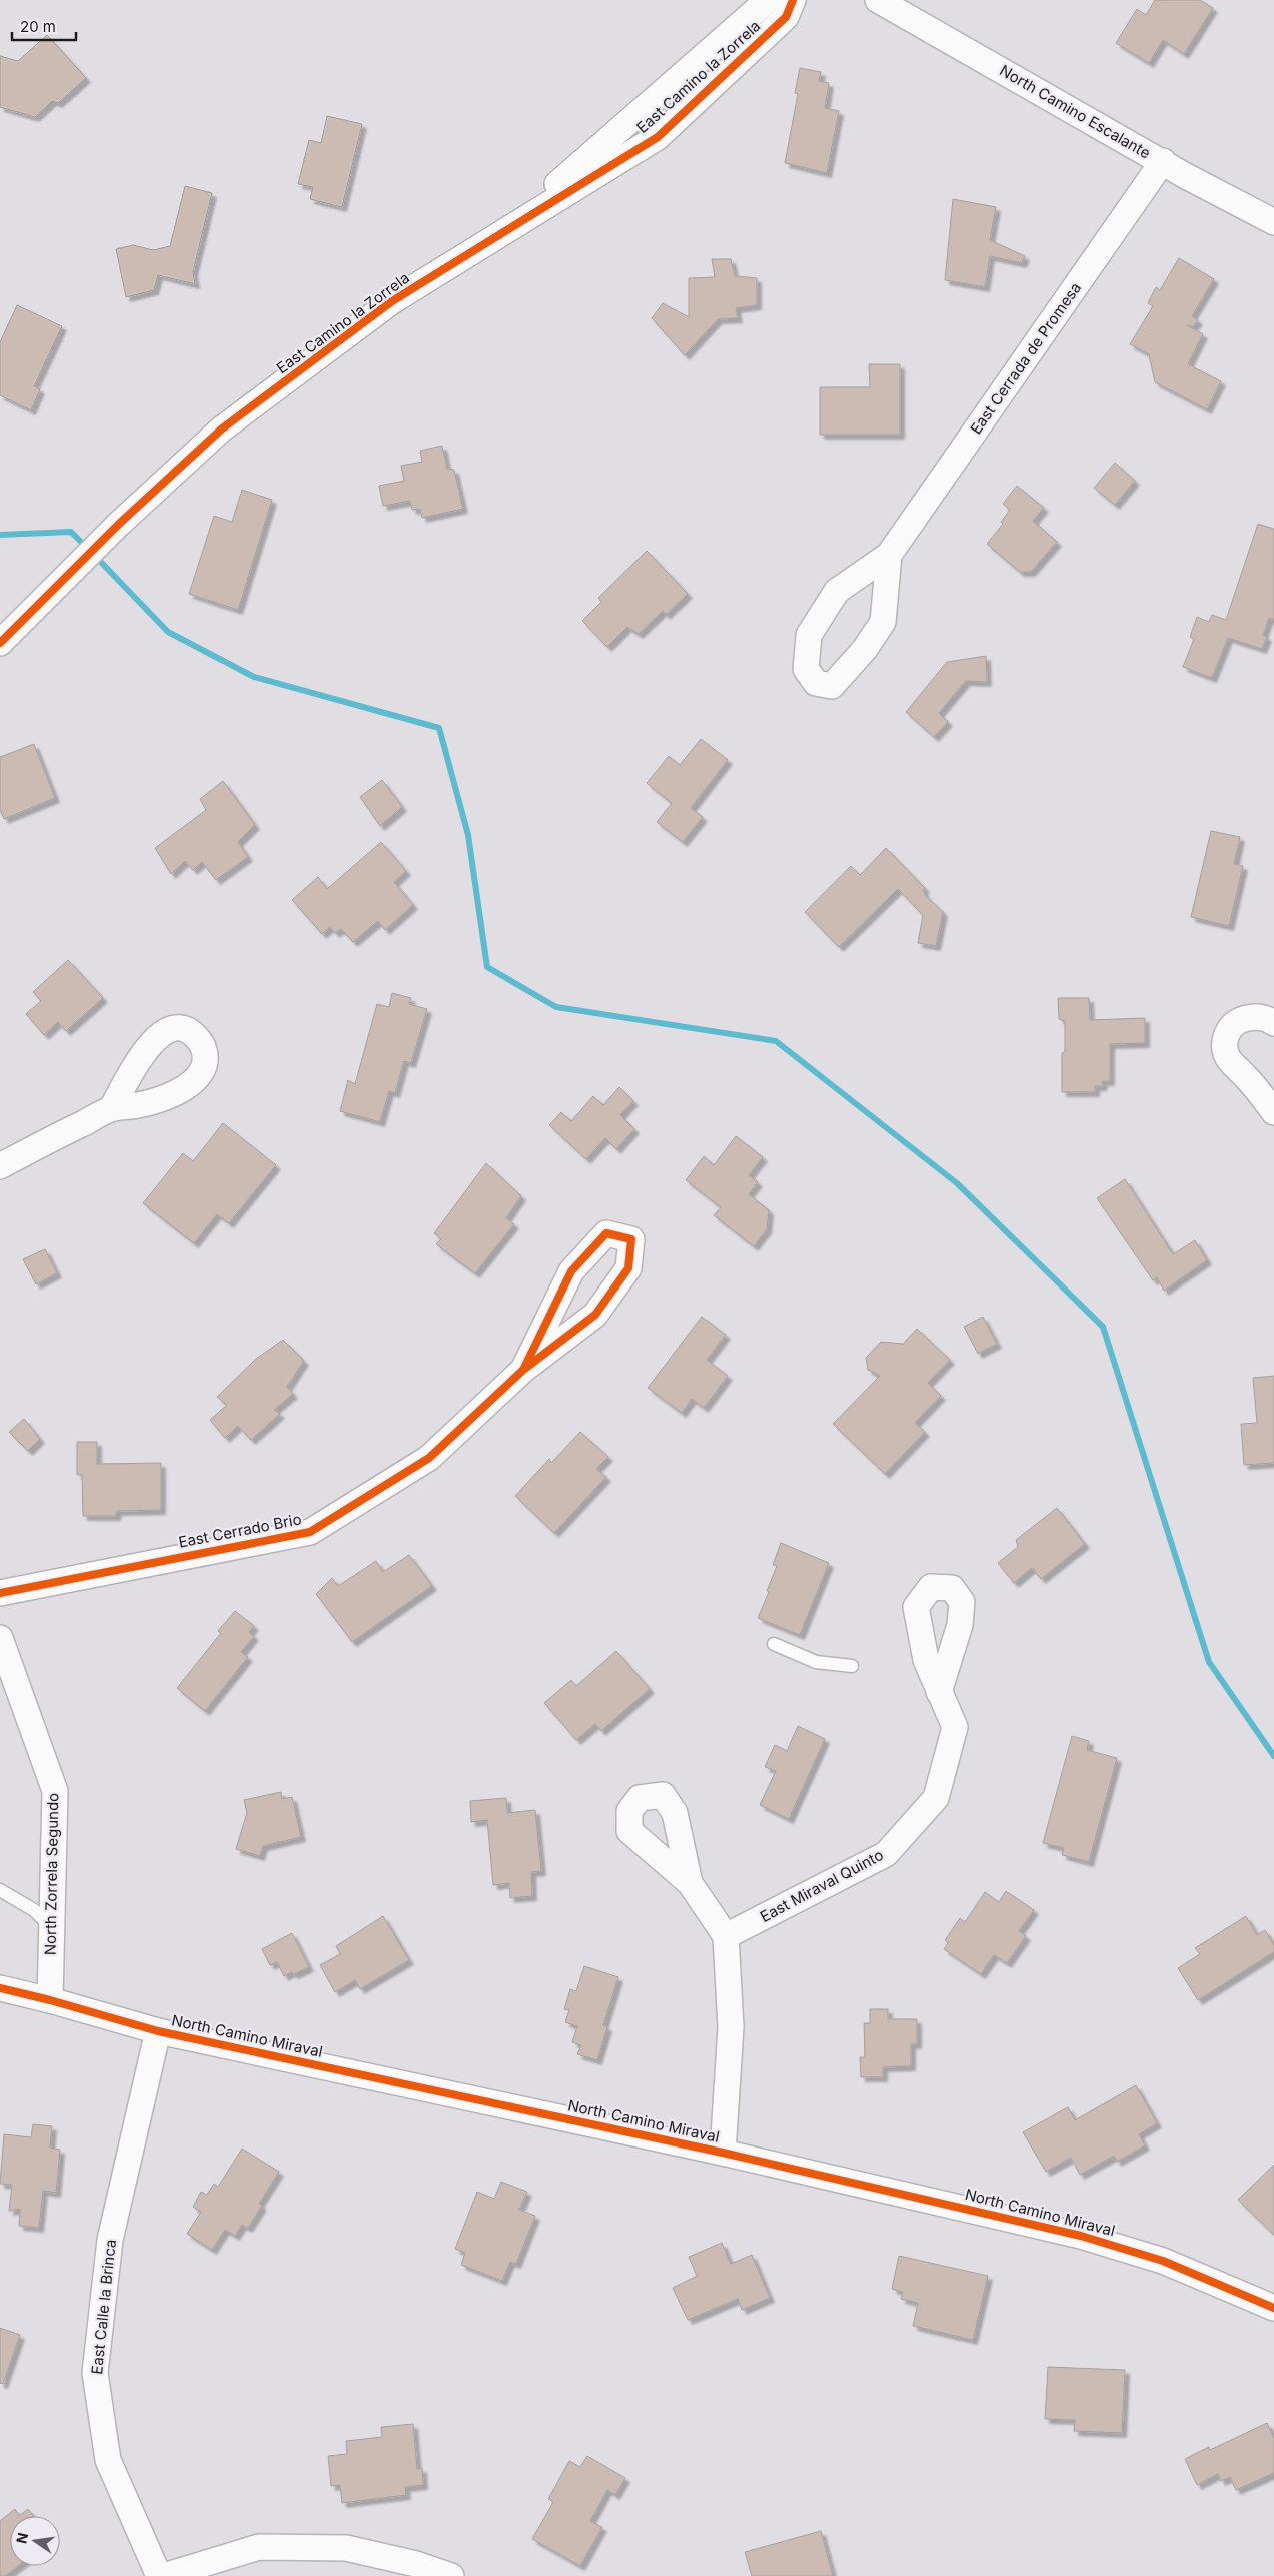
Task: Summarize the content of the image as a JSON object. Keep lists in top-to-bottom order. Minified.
{"streets":{"street":["East Camino la Zorrela","North Camino Escalante","East Cerrada de Promesa","East Cerrado Brio","North Zorrela Segundo","East Miraval Quinto","North Camino Miraval","East Calle la Brinca"]},"crossings":[["North Camino Escalante","East Cerrada de Promesa"],["North Zorrela Segundo","North Camino Miraval"],["North Camino Miraval","East Calle la Brinca"]],"scale_bar":"20 m","north":"left"}
